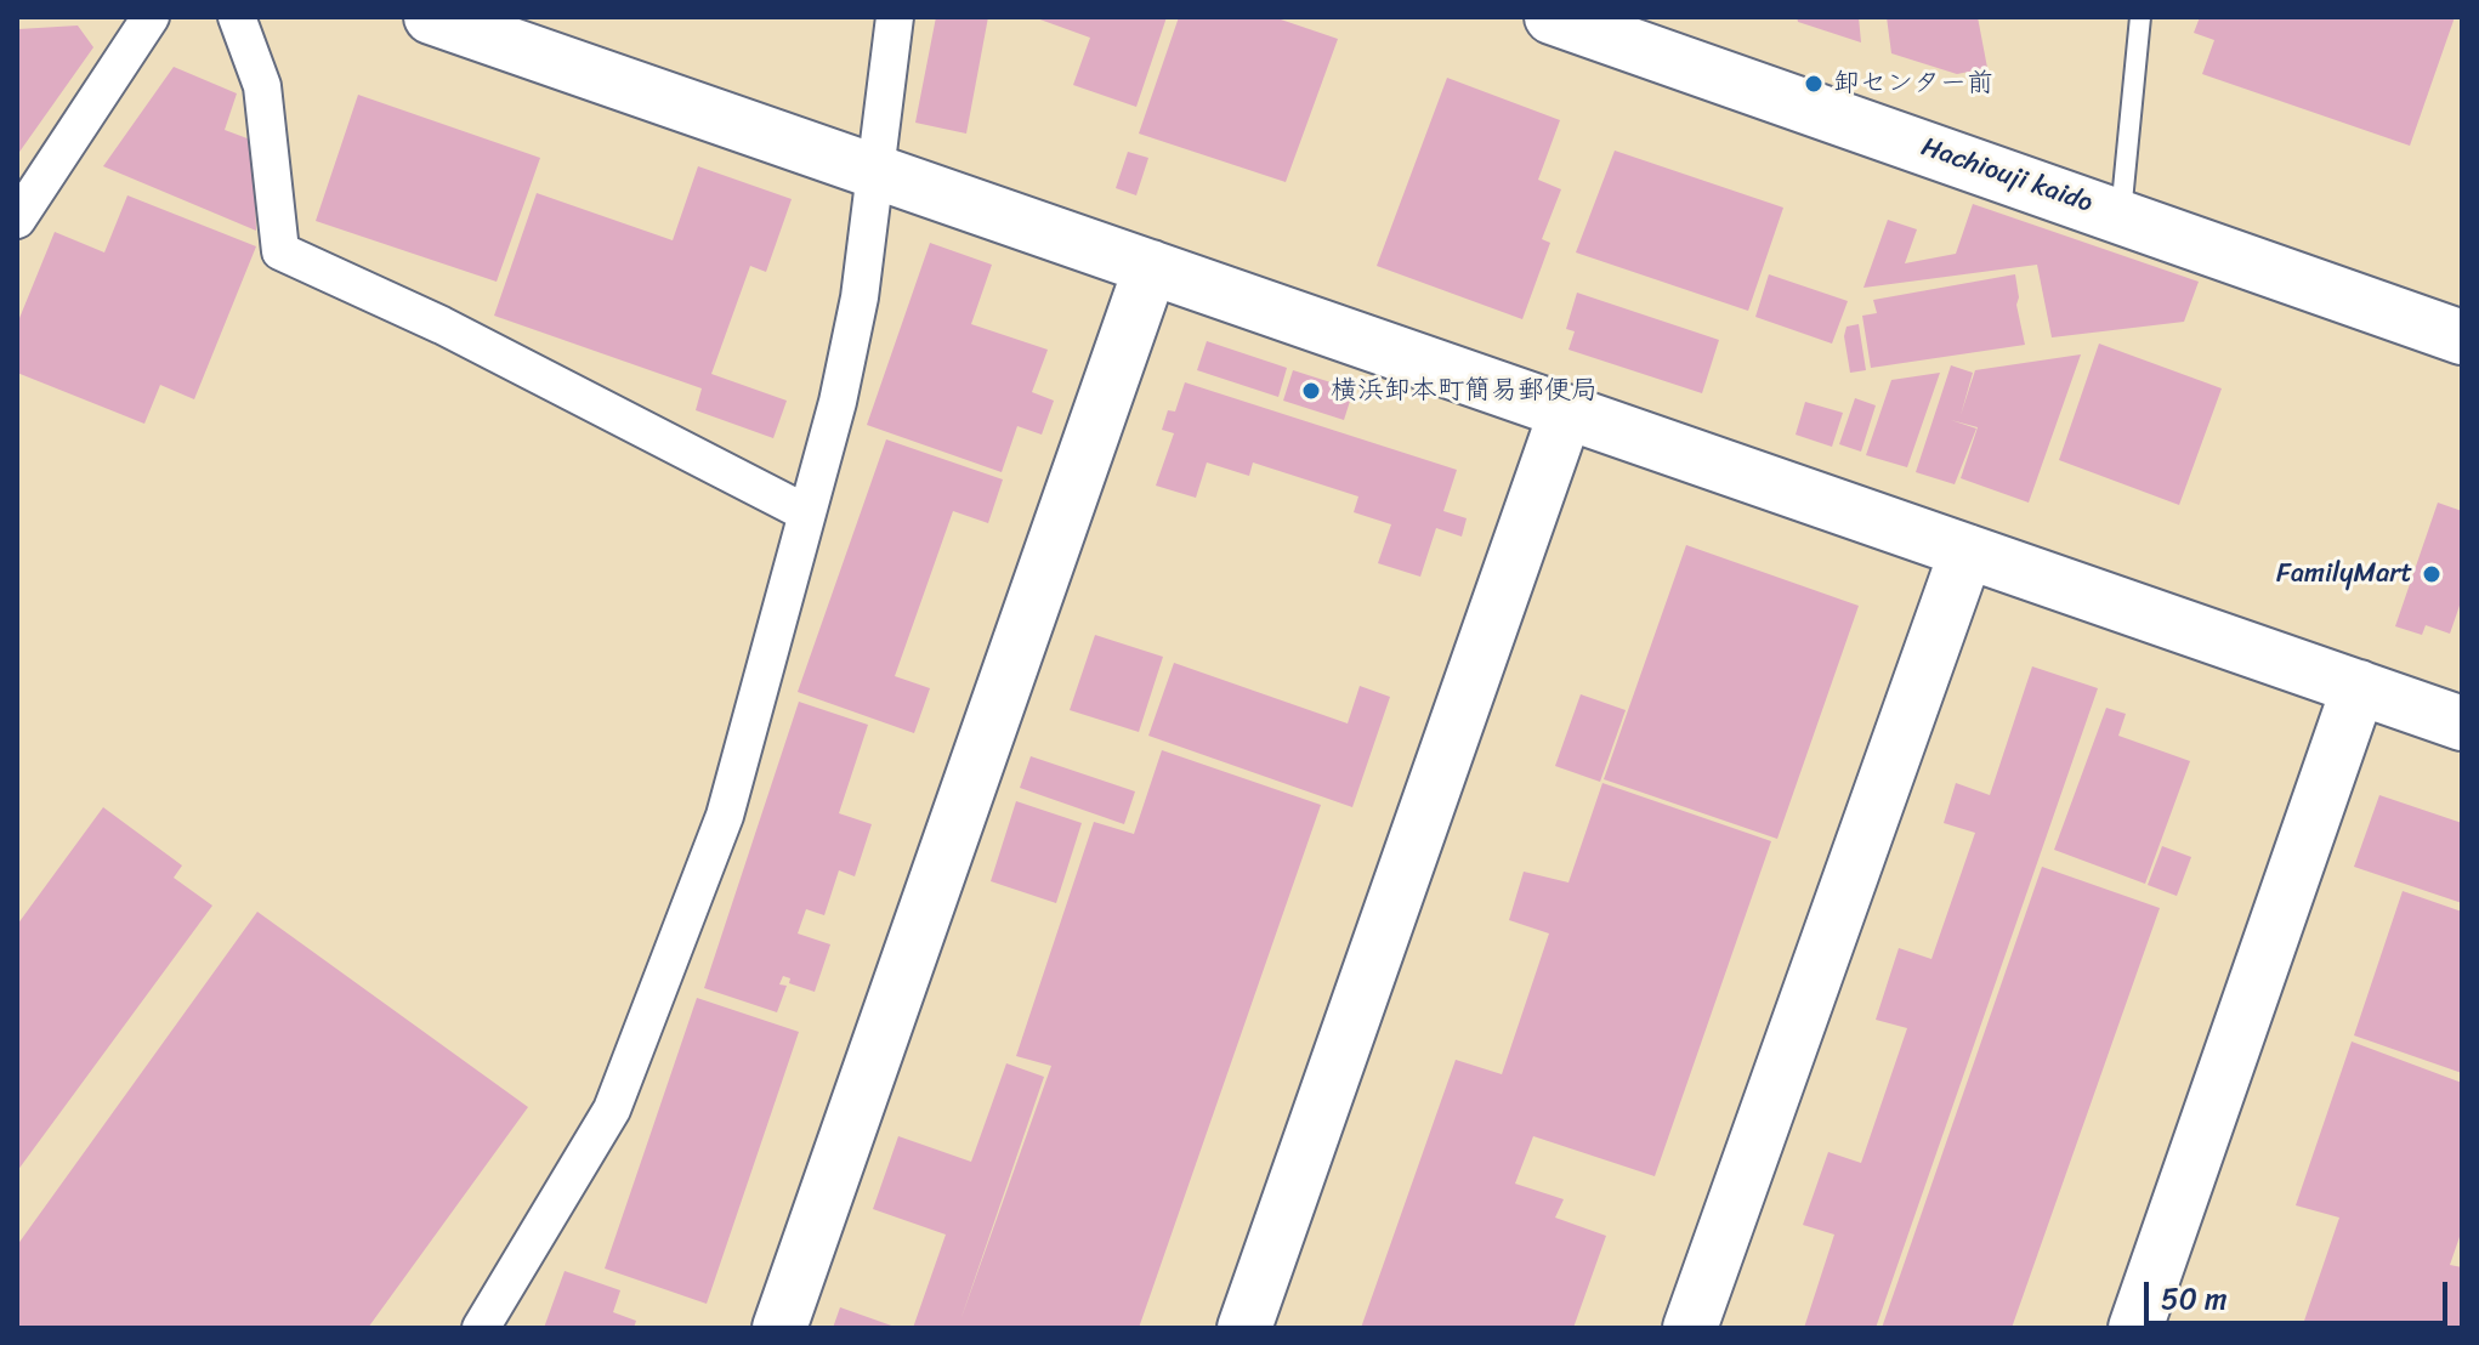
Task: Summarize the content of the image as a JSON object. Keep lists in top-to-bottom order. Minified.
{"streets":{"street":["Hachiouji kaido"]},"places":["卸センター前","横浜卸本町簡易郵便局","FamilyMart"],"scale_bar":"50 m"}
